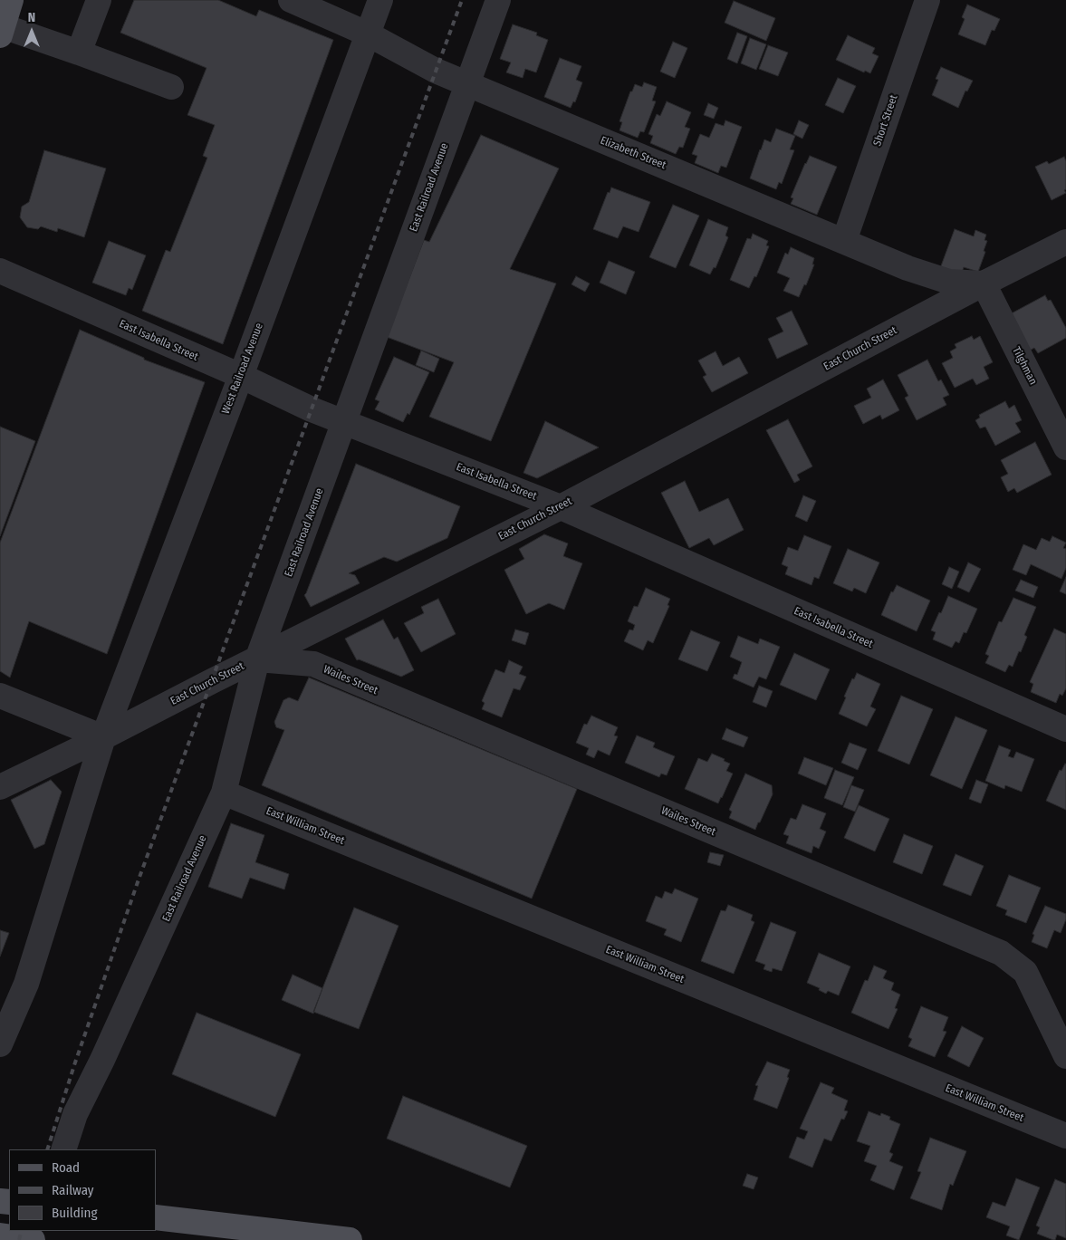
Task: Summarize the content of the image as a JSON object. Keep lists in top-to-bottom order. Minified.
{"streets":{"street":["Short Street","Elizabeth Street","East Railroad Avenue","East Isabella Street","East Church Street","Tilghman","West Railroad Avenue","Wailes Street","East William Street"]},"crossings":[["Short Street","Elizabeth Street"],["Elizabeth Street","East Railroad Avenue"],["Elizabeth Street","East Church Street"],["Elizabeth Street","Tilghman"],["Elizabeth Street","West Railroad Avenue"],["East Railroad Avenue","East Isabella Street"],["East Railroad Avenue","East Church Street"],["East Railroad Avenue","Wailes Street"],["East Railroad Avenue","East William Street"],["East Isabella Street","East Church Street"],["East Isabella Street","West Railroad Avenue"],["East Church Street","Tilghman"],["East Church Street","West Railroad Avenue"],["East Church Street","Wailes Street"]],"legend":["Road","Railway","Building"],"north":"top"}
